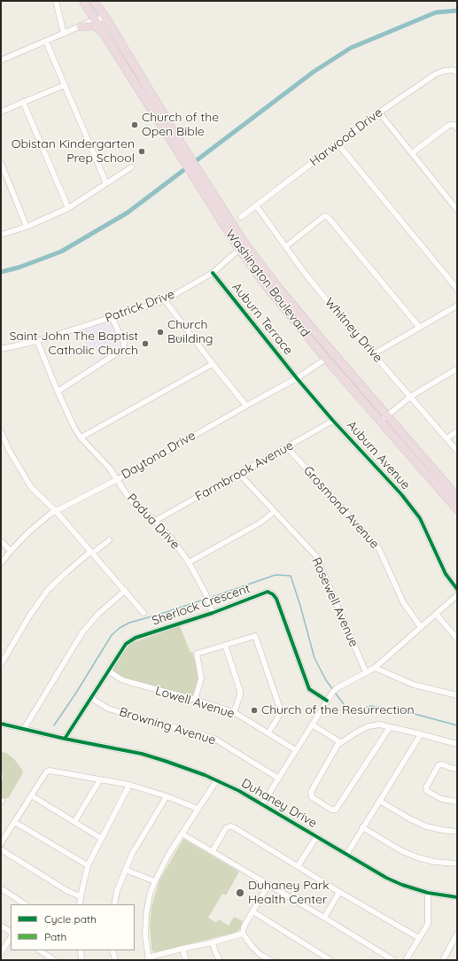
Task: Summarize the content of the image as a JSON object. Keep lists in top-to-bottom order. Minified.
{"streets":{"highway":["Washington Boulevard"],"street":["Harwood Drive","Patrick Drive","Auburn Terrace","Whitney Drive","Daytona Drive","Auburn Avenue","Farmbrook Avenue","Grosmond Avenue","Padua Drive","Rosewell Avenue","Sherlock Crescent","Lowell Avenue","Browning Avenue","Duhaney Drive"]},"crossings":[["Harwood Drive","Whitney Drive"],["Washington Boulevard","Patrick Drive"],["Washington Boulevard","Daytona Drive"],["Patrick Drive","Auburn Terrace"],["Patrick Drive","Padua Drive"],["Auburn Terrace","Daytona Drive"],["Auburn Terrace","Auburn Avenue"],["Daytona Drive","Auburn Avenue"],["Daytona Drive","Padua Drive"],["Auburn Avenue","Farmbrook Avenue"],["Farmbrook Avenue","Grosmond Avenue"],["Farmbrook Avenue","Padua Drive"],["Farmbrook Avenue","Rosewell Avenue"],["Padua Drive","Sherlock Crescent"],["Sherlock Crescent","Lowell Avenue"],["Sherlock Crescent","Browning Avenue"],["Sherlock Crescent","Duhaney Drive"]],"places":["Church of the Open Bible","Obistan Kindergarten Prep School","Church Building","Saint John The Baptist Catholic Church","Church of the Resurrection","Duhaney Park Health Center"],"legend":["Cycle path","Path"]}
